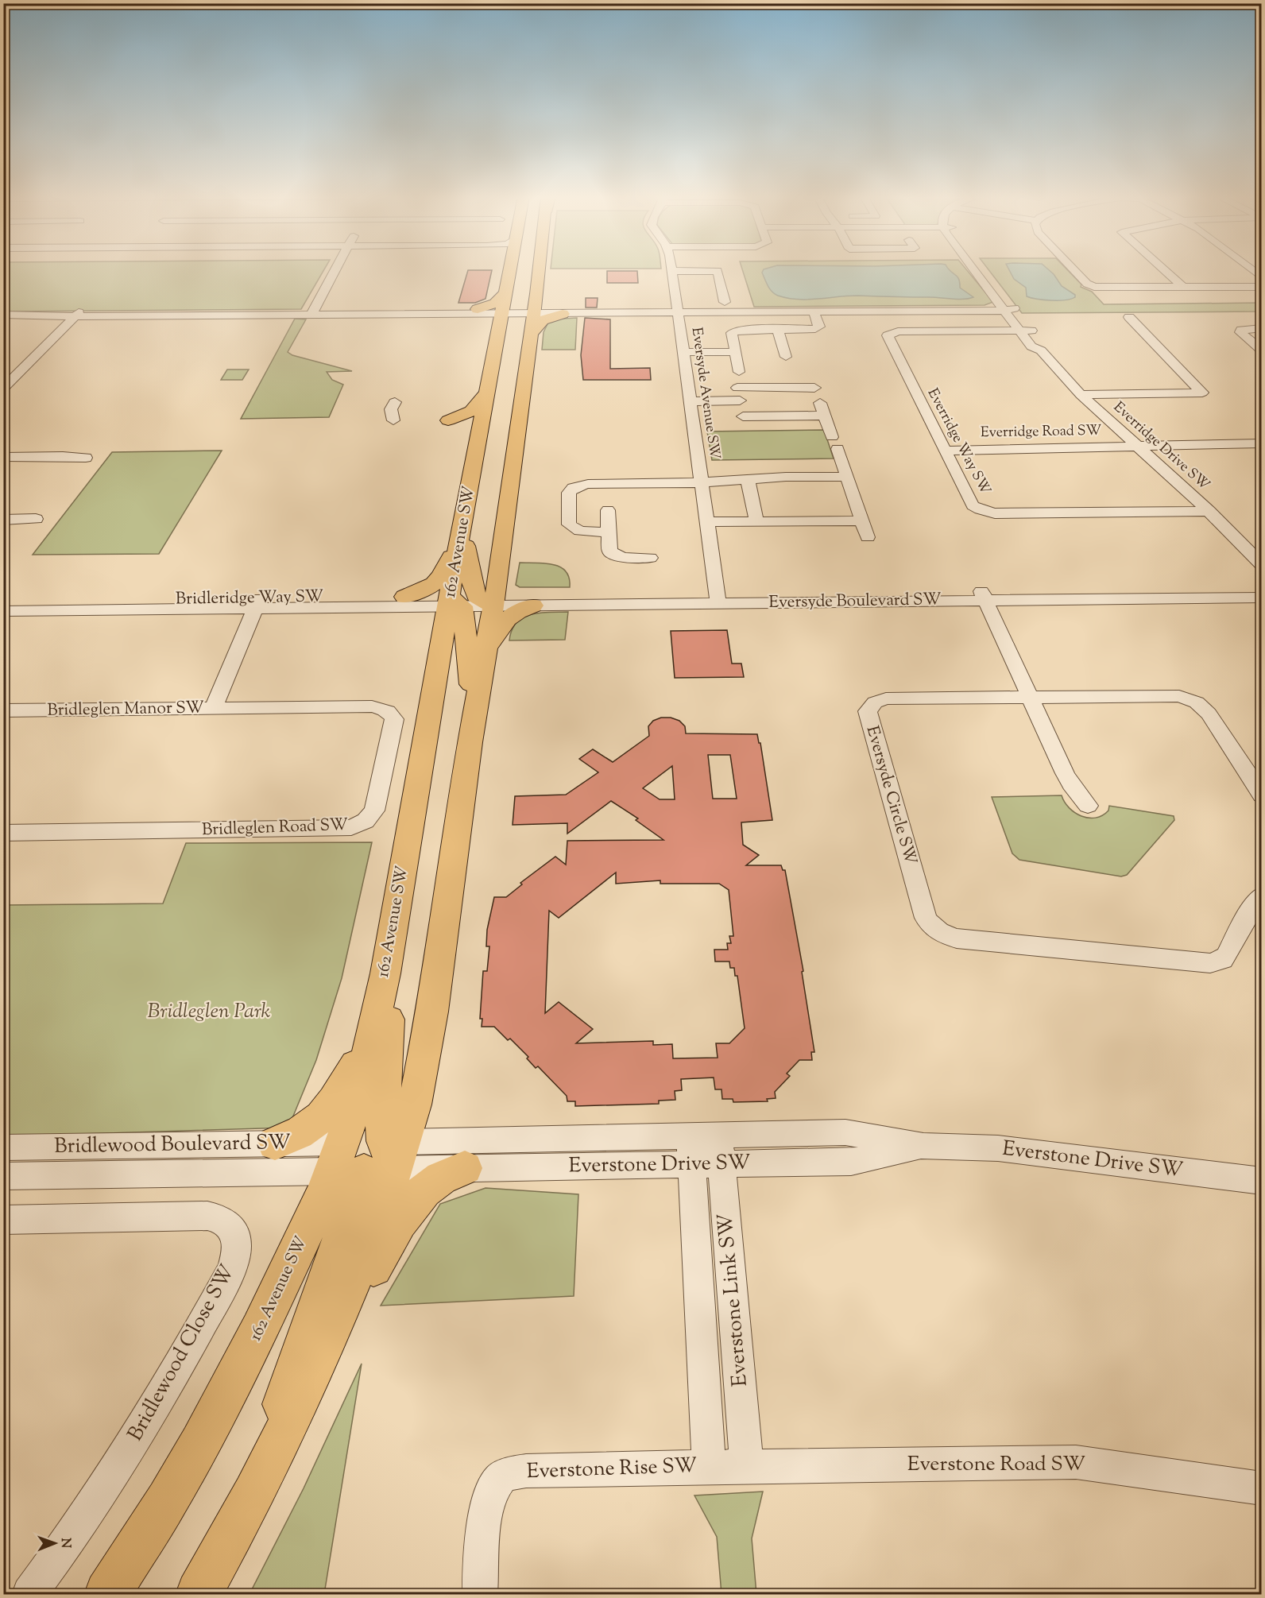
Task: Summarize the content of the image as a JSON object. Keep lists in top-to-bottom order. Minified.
{"streets":{"main road":["162 Avenue SW"],"street":["Eversyde Avenue SW","Everridge Road SW","Everridge Way SW","Everridge Drive SW","Bridleridge Way SW","Eversyde Boulevard SW","Bridleglen Manor SW","Eversyde Circle SW","Bridleglen Road SW","Bridlewood Boulevard SW","Everstone Drive SW","Everstone Link SW","Bridlewood Close SW","Everstone Road SW","Everstone Rise SW"]},"crossings":[["Eversyde Avenue SW","Eversyde Boulevard SW"],["Everridge Road SW","Everridge Way SW"],["Everridge Road SW","Everridge Drive SW"],["Everridge Way SW","Everridge Drive SW"],["162 Avenue SW","Bridleridge Way SW"],["162 Avenue SW","Eversyde Boulevard SW"],["162 Avenue SW","Bridlewood Boulevard SW"],["162 Avenue SW","Everstone Drive SW"],["Bridleridge Way SW","Eversyde Boulevard SW"],["Bridleridge Way SW","Bridleglen Manor SW"],["Bridleglen Manor SW","Bridleglen Road SW"],["Bridlewood Boulevard SW","Everstone Drive SW"],["Everstone Drive SW","Everstone Link SW"],["Everstone Link SW","Everstone Road SW"],["Everstone Link SW","Everstone Rise SW"],["Everstone Road SW","Everstone Rise SW"]],"parks":["Bridleglen Park"],"north":"right"}
